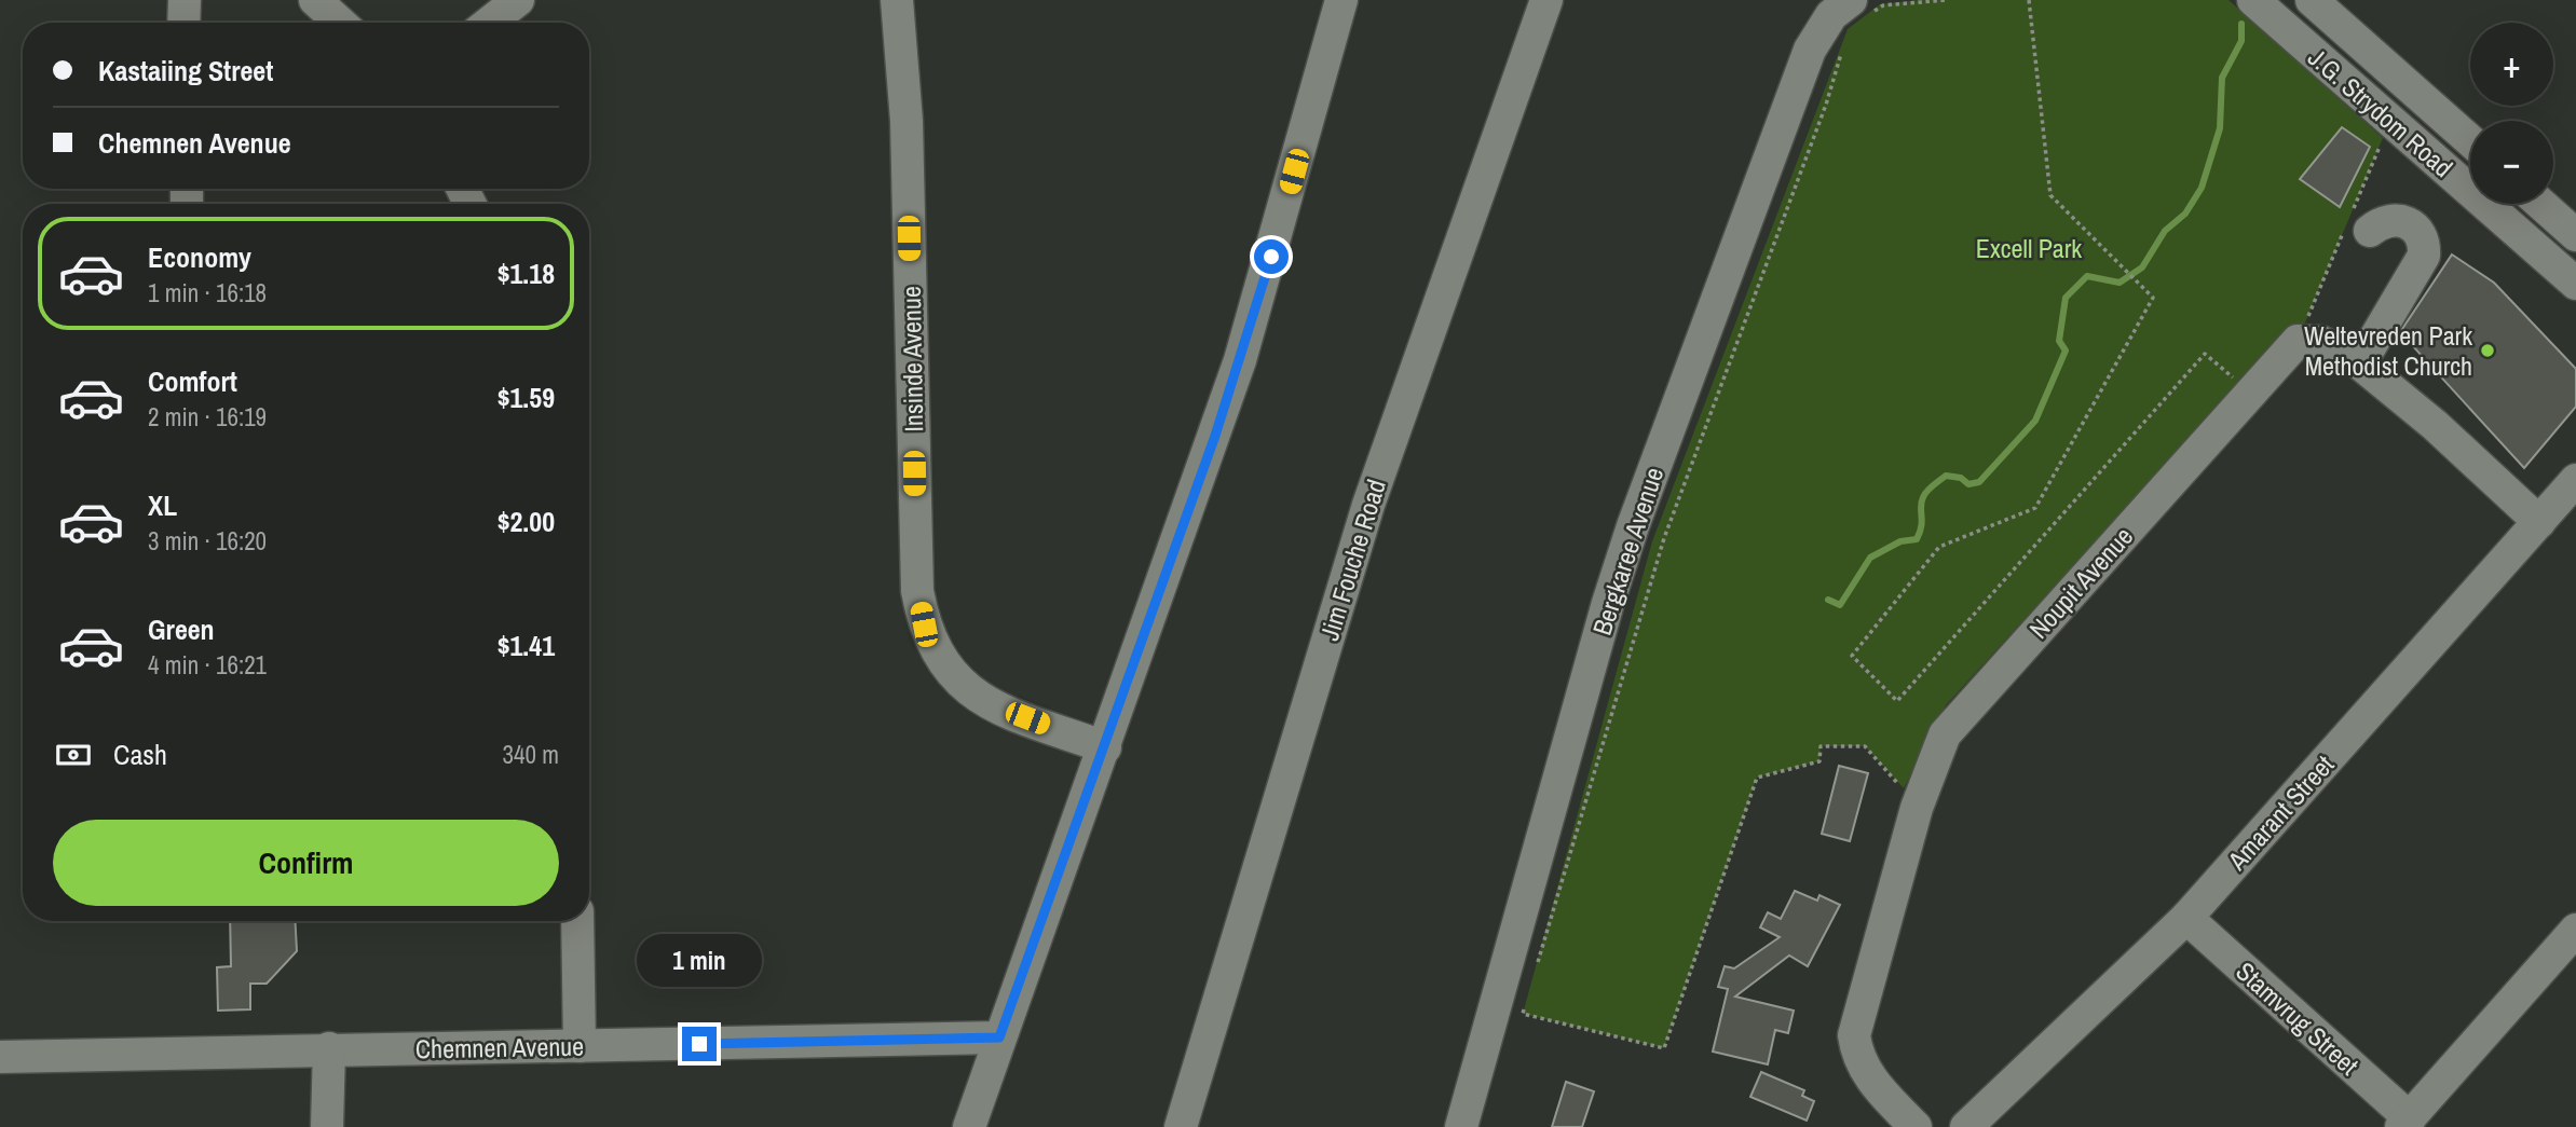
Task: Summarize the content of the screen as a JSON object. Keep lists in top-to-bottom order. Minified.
{"streets":{"street":["J.G. Strydom Road","Insinde Avenue","Bergkaree Avenue","Jim Fouche Road","Noupit Avenue","Amarant Street","Stamvrug Street","Chemnen Avenue"]},"crossings":[["Amarant Street","Stamvrug Street"]],"parks":["Excell Park"],"places":["Weltevreden Park Methodist Church"],"page":{"map_buttons":["+","−"],"banner":["Kastaiing Street","Chemnen Avenue"],"list":[{"name":"Economy","note":"1 min · 16:18","value":"$1.18"},{"name":"Comfort","note":"2 min · 16:19","value":"$1.59"},{"name":"XL","note":"3 min · 16:20","value":"$2.00"},{"name":"Green","note":"4 min · 16:21","value":"$1.41"}],"pay":["Cash","340 m"],"buttons":"Confirm","bubble":"1 min"}}
